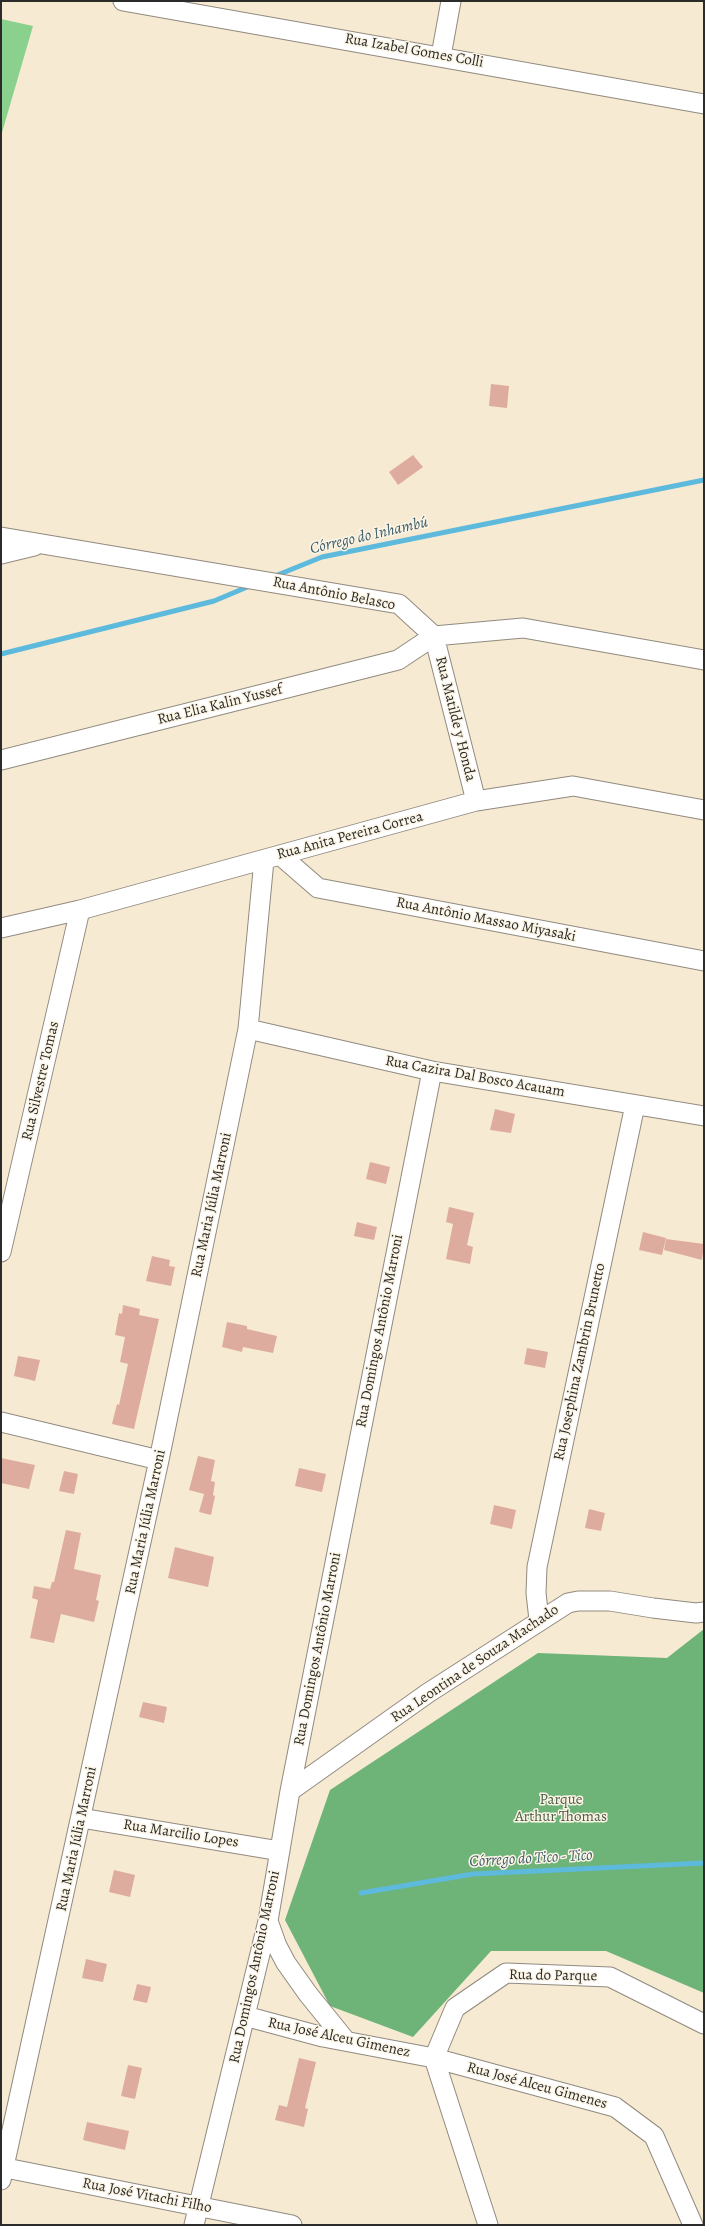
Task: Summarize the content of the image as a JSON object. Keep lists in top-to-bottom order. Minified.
{"streets":{"street":["Rua Izabel Gomes Colli","Rua Antônio Belasco","Rua Elia Kalin Yussef","Rua Matilde y Honda","Rua Anita Pereira Correa","Rua Antônio Massao Miyasaki","Rua Cazira Dal Bosco Acauam","Rua Silvestre Tomas","Rua Maria Júlia Marroni","Rua Domingos Antônio Marroni","Rua Josephina Zambrin Brunetto","Rua Leontina de Souza Machado","Rua Marcilio Lopes","Rua do Parque","Rua José Alceu Gimenez","Rua José Alceu Gimenes","Rua José Vitachi Filho"]},"crossings":[["Rua Antônio Belasco","Rua Elia Kalin Yussef"],["Rua Antônio Belasco","Rua Matilde y Honda"],["Rua Elia Kalin Yussef","Rua Matilde y Honda"],["Rua Matilde y Honda","Rua Anita Pereira Correa"],["Rua Anita Pereira Correa","Rua Antônio Massao Miyasaki"],["Rua Anita Pereira Correa","Rua Silvestre Tomas"],["Rua Anita Pereira Correa","Rua Maria Júlia Marroni"],["Rua Antônio Massao Miyasaki","Rua Maria Júlia Marroni"],["Rua Cazira Dal Bosco Acauam","Rua Maria Júlia Marroni"],["Rua Cazira Dal Bosco Acauam","Rua Domingos Antônio Marroni"],["Rua Cazira Dal Bosco Acauam","Rua Josephina Zambrin Brunetto"],["Rua Maria Júlia Marroni","Rua Marcilio Lopes"],["Rua Maria Júlia Marroni","Rua José Vitachi Filho"],["Rua Domingos Antônio Marroni","Rua Leontina de Souza Machado"],["Rua Domingos Antônio Marroni","Rua Marcilio Lopes"],["Rua Domingos Antônio Marroni","Rua José Alceu Gimenez"],["Rua Domingos Antônio Marroni","Rua José Vitachi Filho"],["Rua Josephina Zambrin Brunetto","Rua Leontina de Souza Machado"],["Rua do Parque","Rua José Alceu Gimenez"],["Rua do Parque","Rua José Alceu Gimenes"],["Rua José Alceu Gimenez","Rua José Alceu Gimenes"]],"water":["Córrego do Inhambú","Córrego do Tico - Tico"],"parks":["Parque Arthur Thomas"]}
